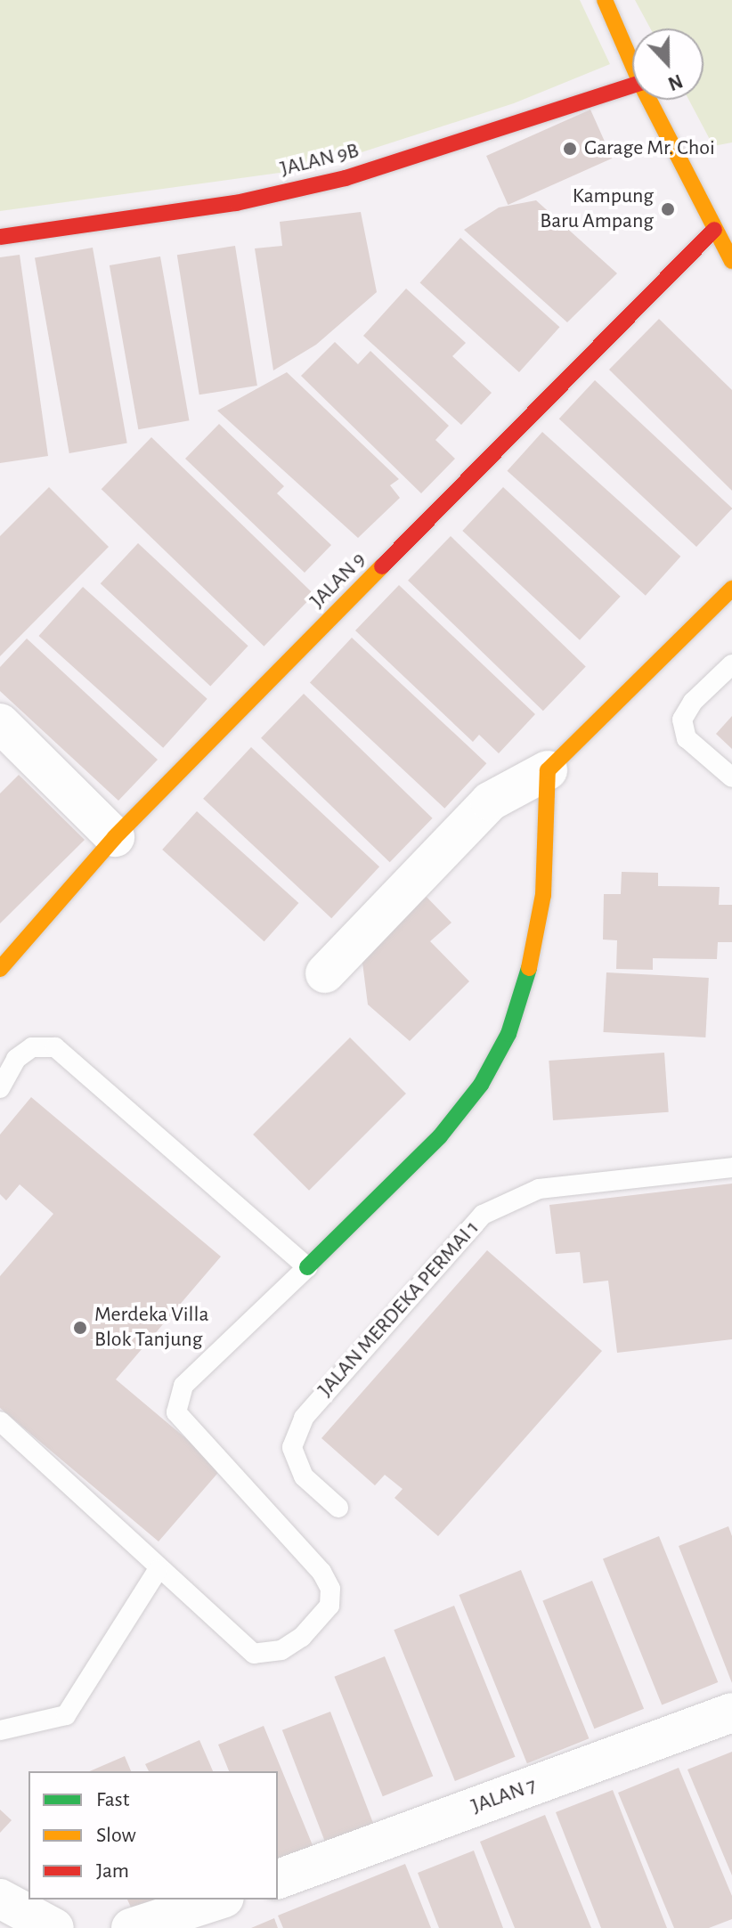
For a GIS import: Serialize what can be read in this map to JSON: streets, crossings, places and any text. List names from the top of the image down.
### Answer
{
  "streets": {
    "street": ["JALAN 9B", "JALAN 9", "JALAN 7"],
    "lane": ["JALAN MERDEKA PERMAI 1"]
  },
  "places": ["Garage Mr. Choi", "Kampung Baru Ampang", "Merdeka Villa Blok Tanjung"],
  "legend": ["Fast", "Slow", "Jam"],
  "north": "bottom"
}
